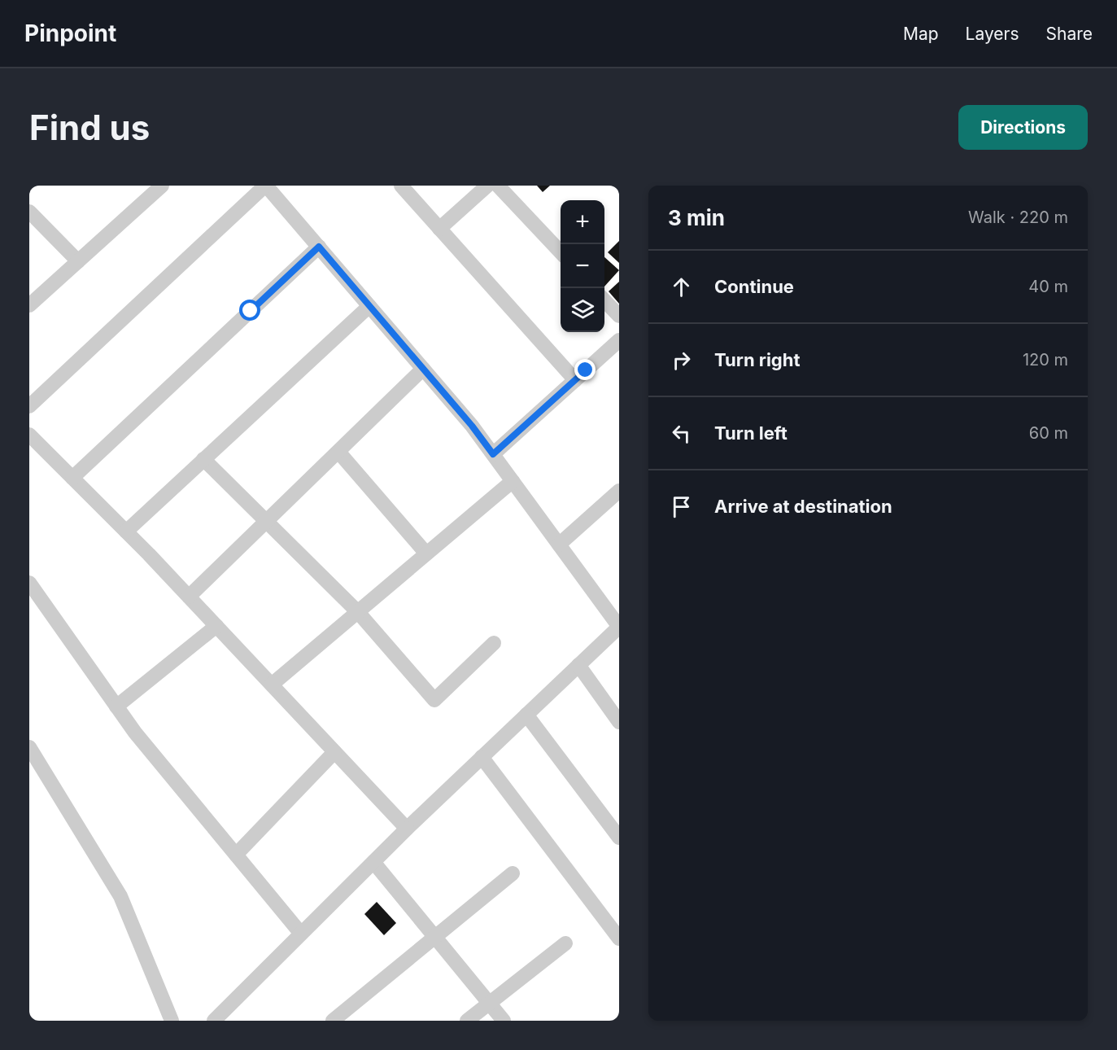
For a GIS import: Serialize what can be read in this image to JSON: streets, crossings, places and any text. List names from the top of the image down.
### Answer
{
  "page": {
    "header": "Pinpoint",
    "nav": ["Map", "Layers", "Share"],
    "buttons": "Directions",
    "title": "Find us",
    "heading": ["3 min", "Walk · 220 m"],
    "map_buttons": ["+", "−"],
    "list": [
      ["Continue", "40 m"],
      ["Turn right", "120 m"],
      ["Turn left", "60 m"],
      "Arrive at destination"
    ]
  }
}
